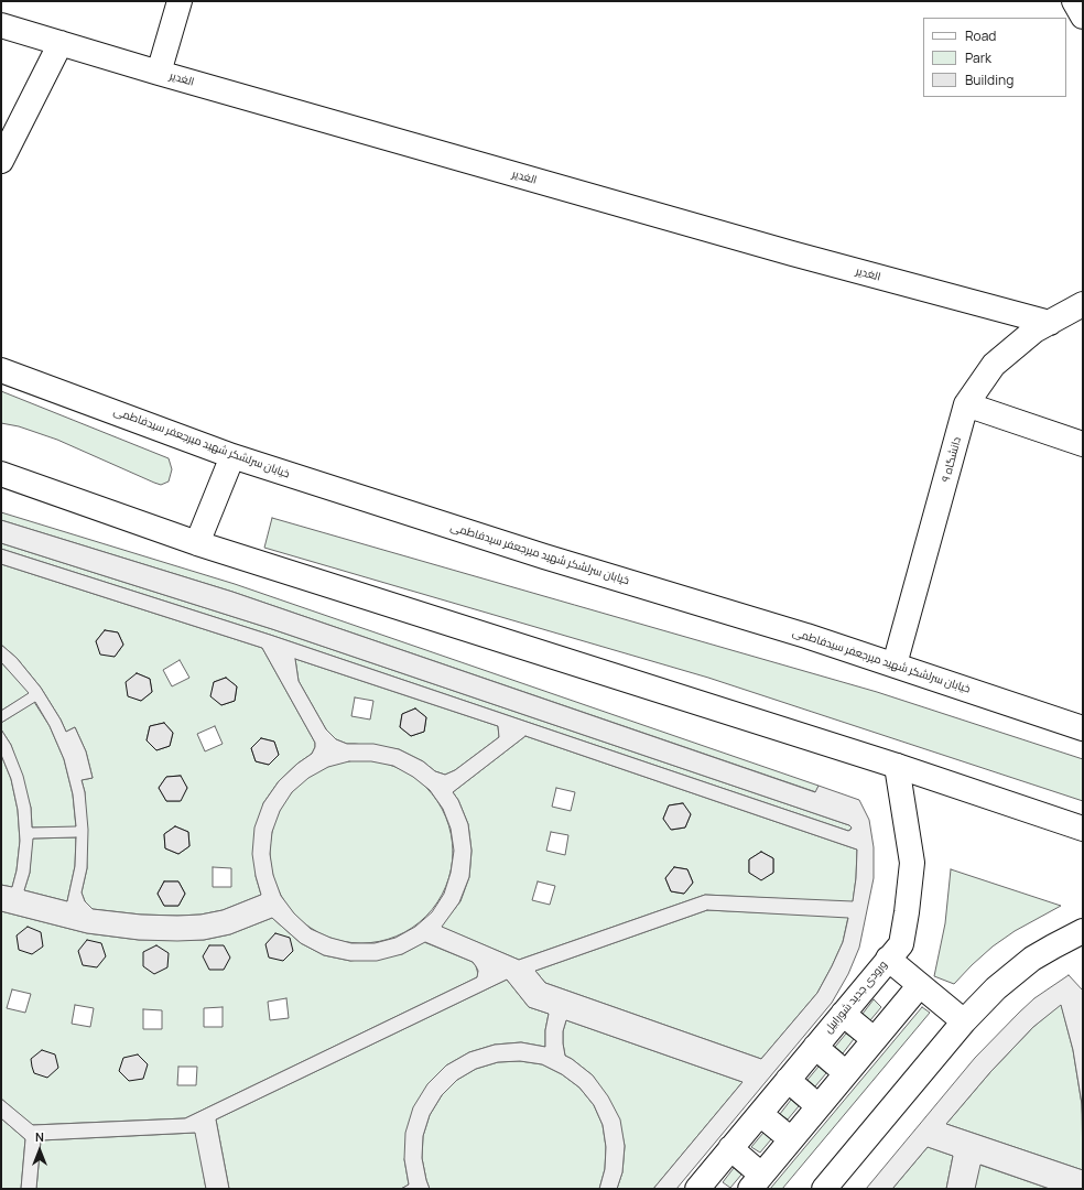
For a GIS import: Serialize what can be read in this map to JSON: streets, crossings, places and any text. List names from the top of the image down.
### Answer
{
  "streets": {
    "main road": [
      "الغدیر",
      "خیابان سرلشکر شهید میرجعفر سیدفاطمی",
      "دانشگاه ۹",
      "ورودی جدید شورابیل"
    ]
  },
  "crossings": [
    ["الغدیر", "دانشگاه ۹"],
    ["خیابان سرلشکر شهید میرجعفر سیدفاطمی", "دانشگاه ۹"]
  ],
  "legend": ["Road", "Park", "Building"],
  "north": "top"
}
